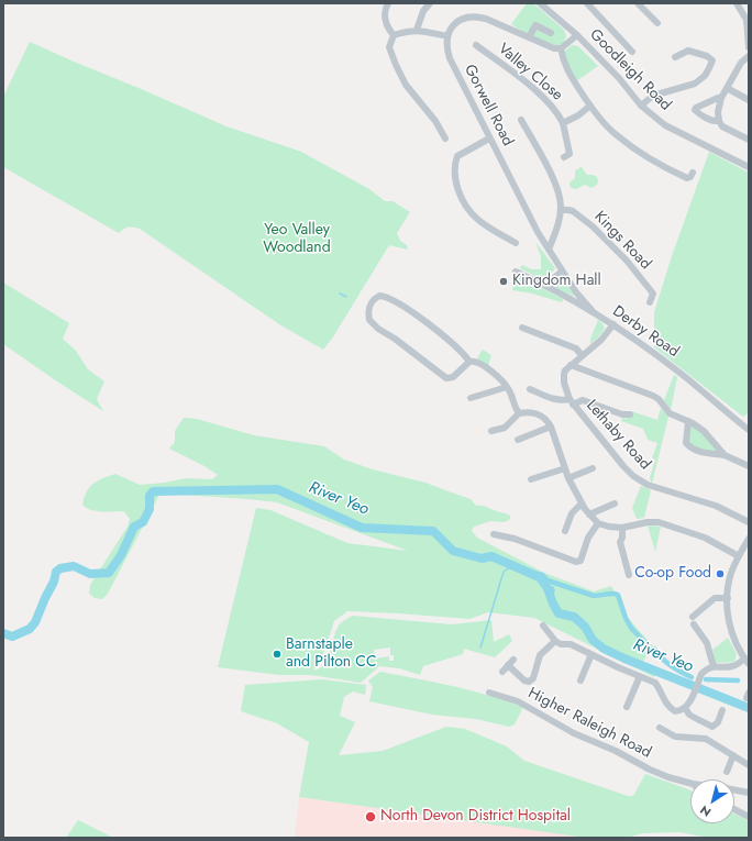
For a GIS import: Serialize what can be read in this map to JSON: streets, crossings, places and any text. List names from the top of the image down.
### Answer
{
  "streets": {
    "street": [
      "Goodleigh Road",
      "Valley Close",
      "Gorwell Road",
      "Kings Road",
      "Derby Road",
      "Lethaby Road",
      "Higher Raleigh Road"
    ]
  },
  "crossings": [
    ["Gorwell Road", "Derby Road"]
  ],
  "water": ["River Yeo"],
  "parks": ["Yeo Valley Woodland"],
  "places": [
    "Kingdom Hall",
    "Co-op Food",
    "Barnstaple and Pilton CC",
    "North Devon District Hospital"
  ],
  "north": "bottom left"
}
